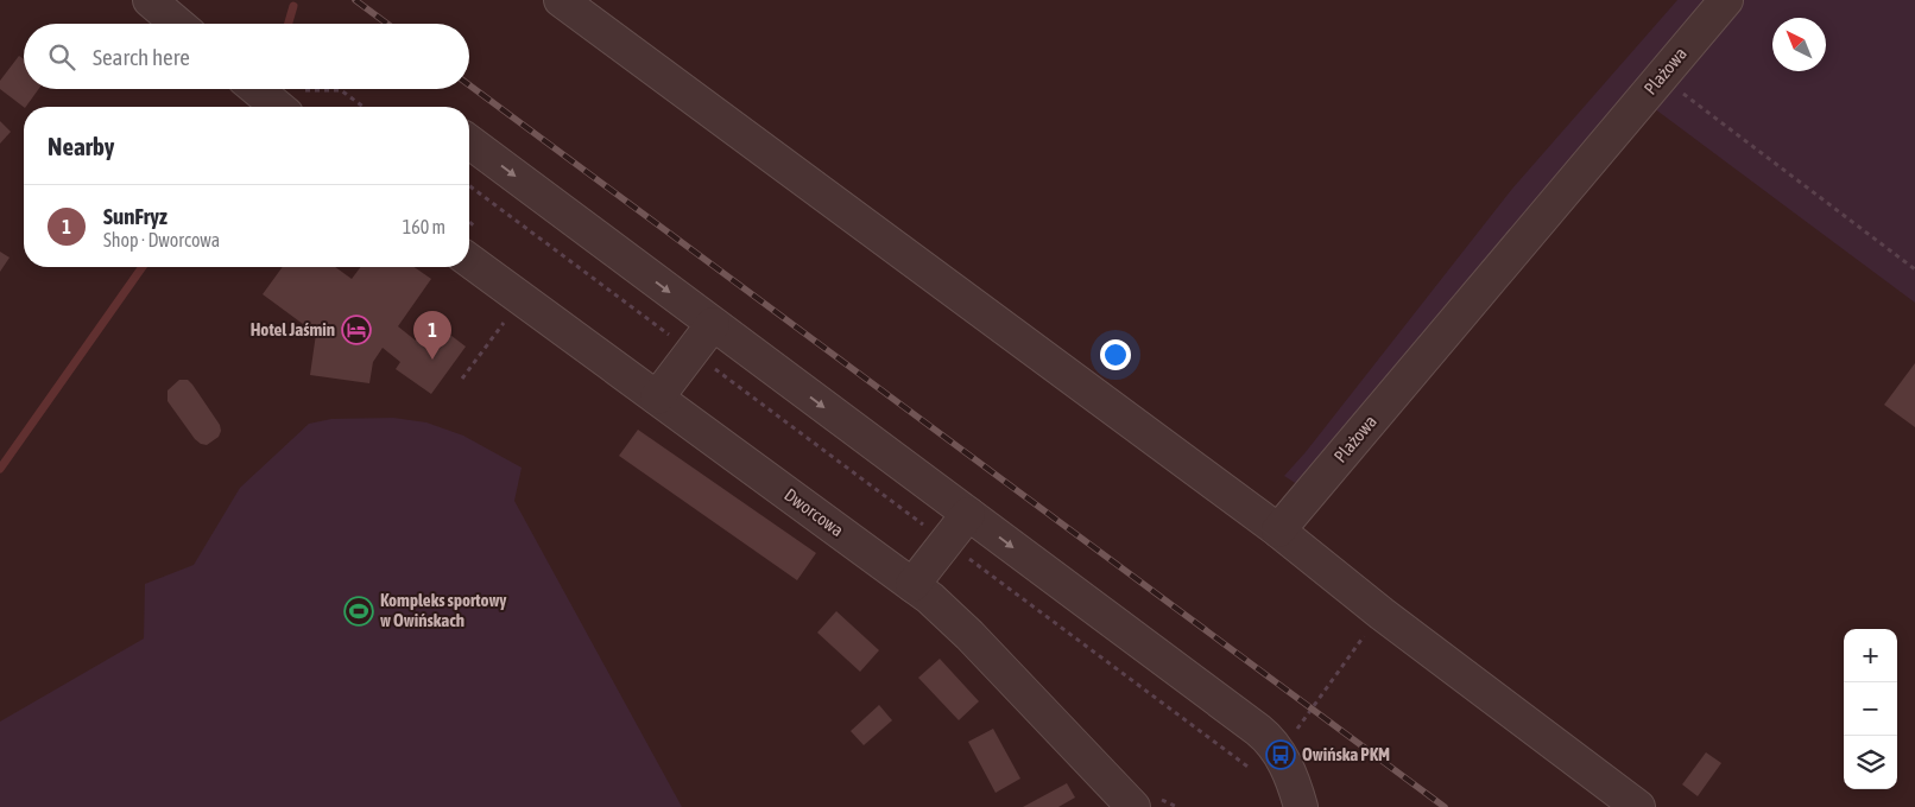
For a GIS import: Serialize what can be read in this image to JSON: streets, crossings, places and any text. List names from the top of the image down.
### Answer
{
  "streets": {
    "street": ["Plażowa", "Dworcowa"]
  },
  "places": {
    "hotel": ["Hotel Jaśmin"],
    "sports": ["Kompleks sportowy w Owińskach"],
    "bus stop": ["Owińska PKM"]
  },
  "north": "top left",
  "page": {
    "search": "Search here",
    "heading": "Nearby",
    "list": [
      {
        "mark": "1",
        "name": "SunFryz",
        "note": "Shop · Dworcowa",
        "value": "160 m"
      }
    ],
    "pins": "1",
    "map_buttons": ["+", "−"]
  }
}
